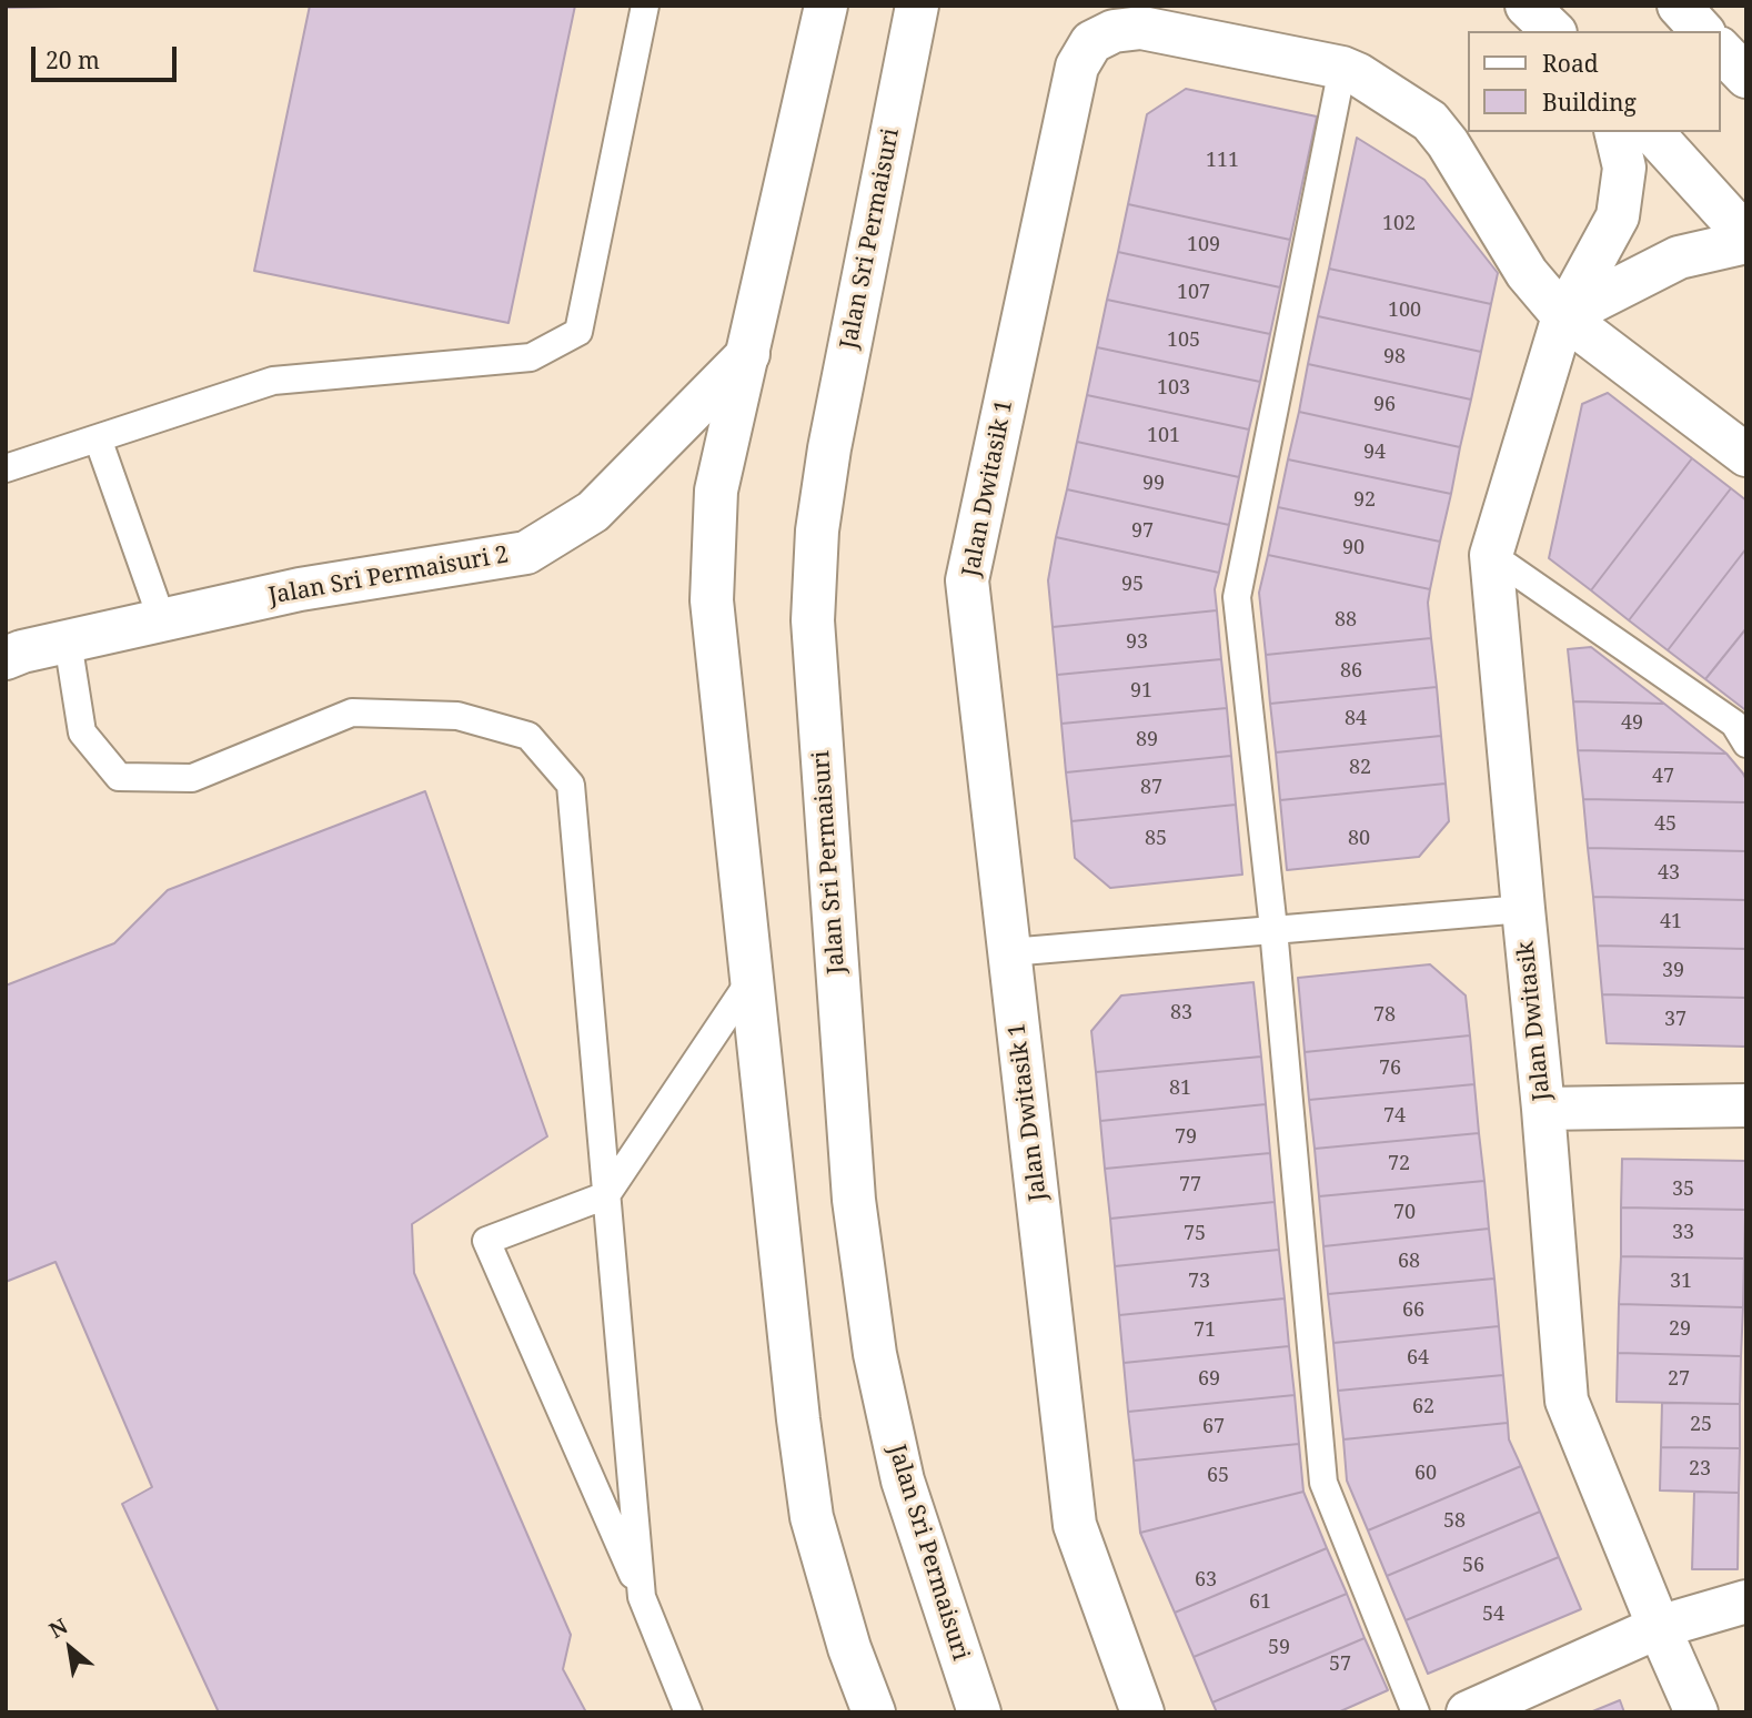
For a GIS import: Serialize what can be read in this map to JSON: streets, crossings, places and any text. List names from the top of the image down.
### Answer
{
  "streets": {
    "street": [
      "Jalan Sri Permaisuri",
      "Jalan Dwitasik 1",
      "Jalan Sri Permaisuri 2",
      "Jalan Dwitasik"
    ]
  },
  "crossings": [
    ["Jalan Dwitasik 1", "Jalan Dwitasik"]
  ],
  "house_numbers": [
    "111",
    "102",
    "109",
    "107",
    "100",
    "105",
    "98",
    "103",
    "96",
    "101",
    "94",
    "99",
    "92",
    "97",
    "90",
    "95",
    "88",
    "93",
    "86",
    "91",
    "84",
    "49",
    "89",
    "82",
    "47",
    "87",
    "45",
    "85",
    "80",
    "43",
    "41",
    "39",
    "83",
    "78",
    "37",
    "76",
    "81",
    "74",
    "79",
    "72",
    "77",
    "35",
    "70",
    "33",
    "75",
    "68",
    "73",
    "31",
    "66",
    "29",
    "71",
    "64",
    "69",
    "27",
    "62",
    "25",
    "67",
    "23",
    "60",
    "65",
    "58",
    "56",
    "63",
    "61",
    "54",
    "59",
    "57"
  ],
  "legend": ["Road", "Building"],
  "scale_bar": "20 m",
  "north": "top left"
}
